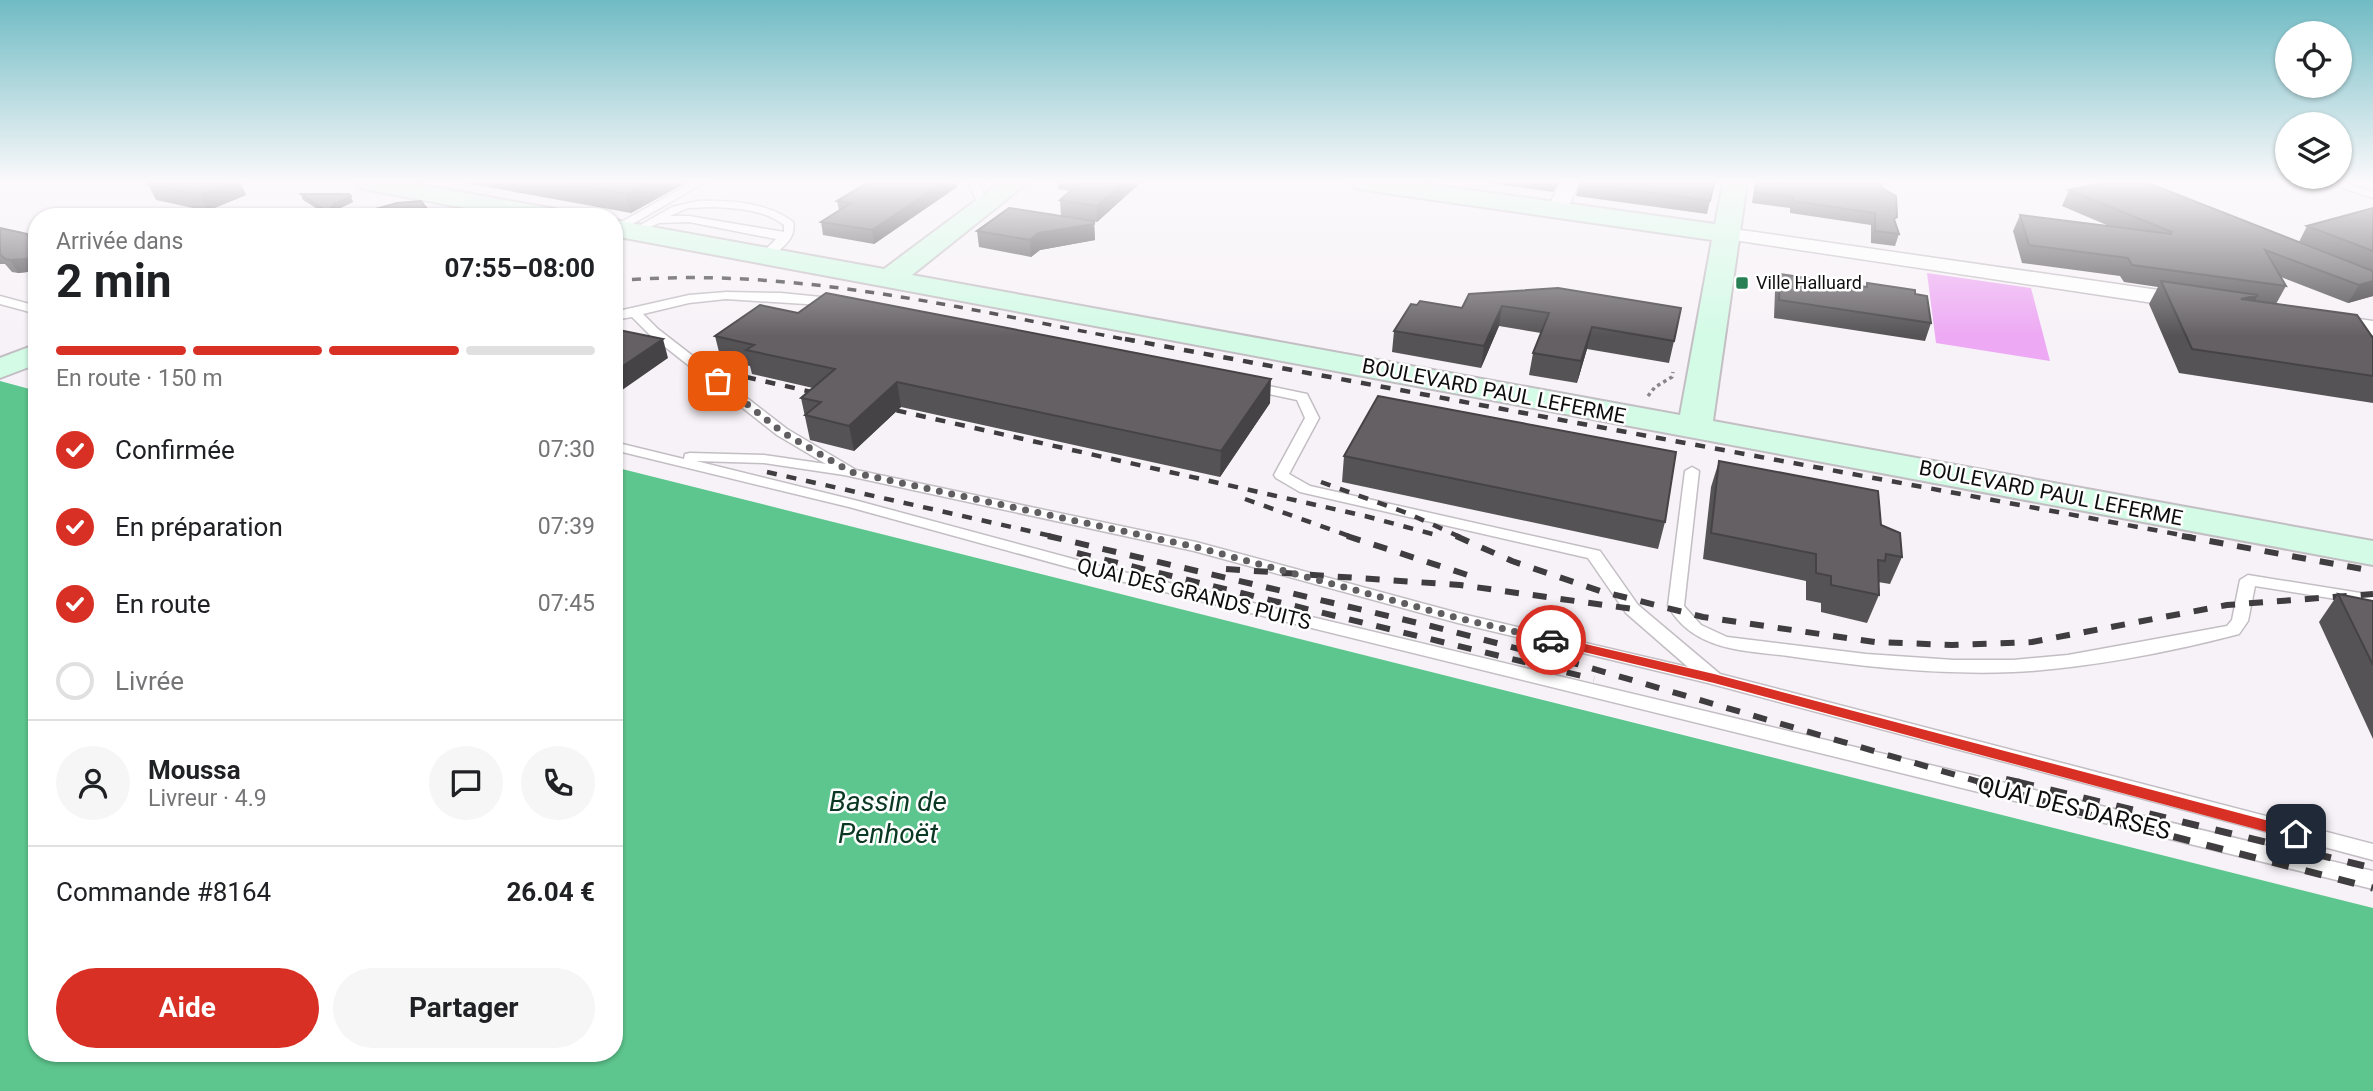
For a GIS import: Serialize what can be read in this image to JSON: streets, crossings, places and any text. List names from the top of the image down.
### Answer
{
  "streets": {
    "main road": ["BOULEVARD PAUL LEFERME"],
    "lane": ["QUAI DES GRANDS PUITS", "QUAI DES DARSES"]
  },
  "crossings": [
    ["QUAI DES GRANDS PUITS", "QUAI DES DARSES"]
  ],
  "water": ["Bassin de Penhoët"],
  "places": {
    "transit": ["Ville Halluard"]
  },
  "page": {
    "heading": ["2 min", "Arrivée dans", "07:55–08:00"],
    "panel": [
      "Moussa",
      "Livreur · 4.9",
      "Commande #8164",
      "26.04 €"
    ],
    "bar": "En route · 150 m",
    "list": [
      ["Confirmée", "07:30"],
      ["En préparation", "07:39"],
      ["En route", "07:45"],
      "Livrée"
    ],
    "buttons": ["Aide", "Partager"]
  }
}
